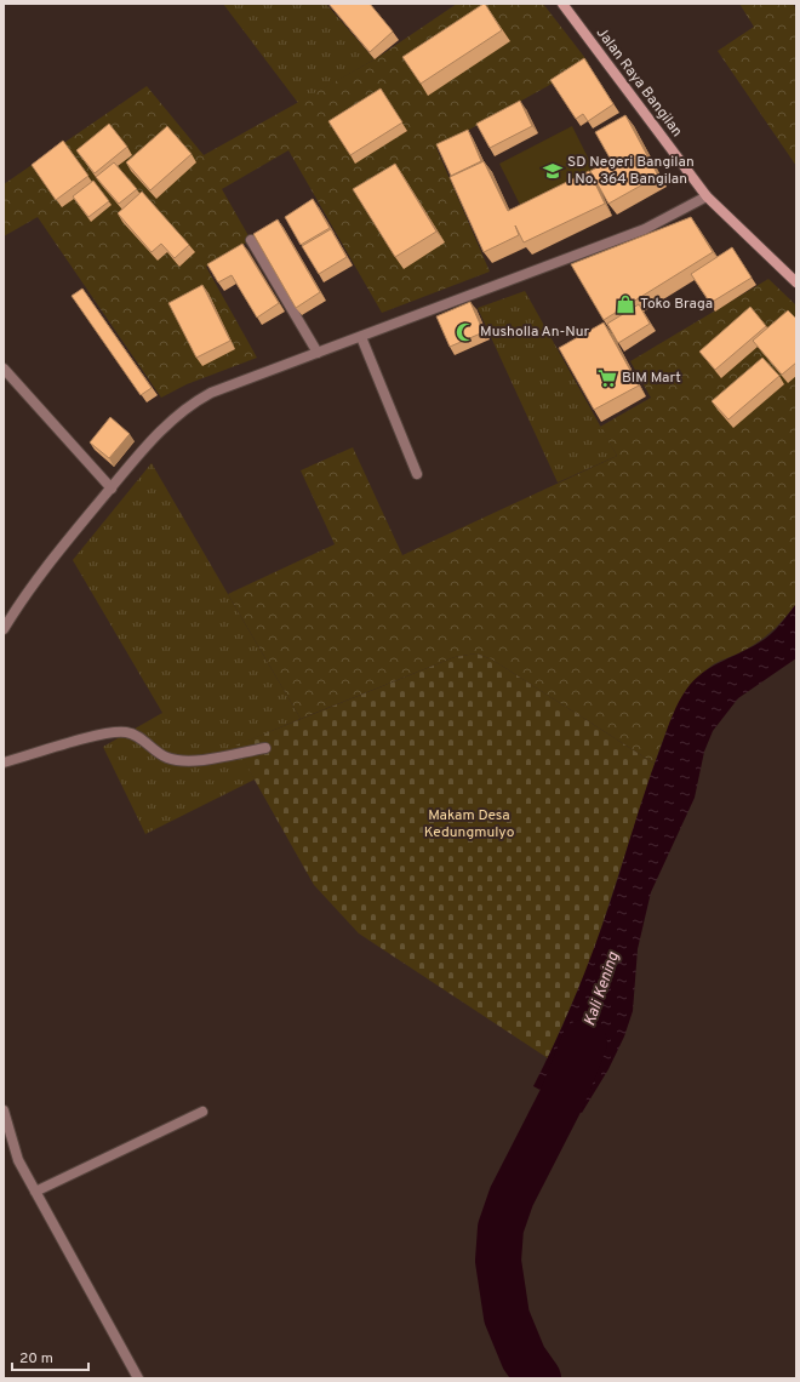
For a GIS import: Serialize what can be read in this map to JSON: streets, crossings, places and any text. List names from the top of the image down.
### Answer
{
  "streets": {
    "main road": ["Jalan Raya Bangilan"]
  },
  "water": ["Kali Kening"],
  "parks": ["Makam Desa Kedungmulyo"],
  "places": {
    "school or university": ["SD Negeri Bangilan I No. 364 Bangilan"],
    "shop": ["Toko Braga"],
    "mosque": ["Musholla An-Nur"],
    "supermarket": ["BIM Mart"]
  },
  "scale_bar": "20 m"
}
